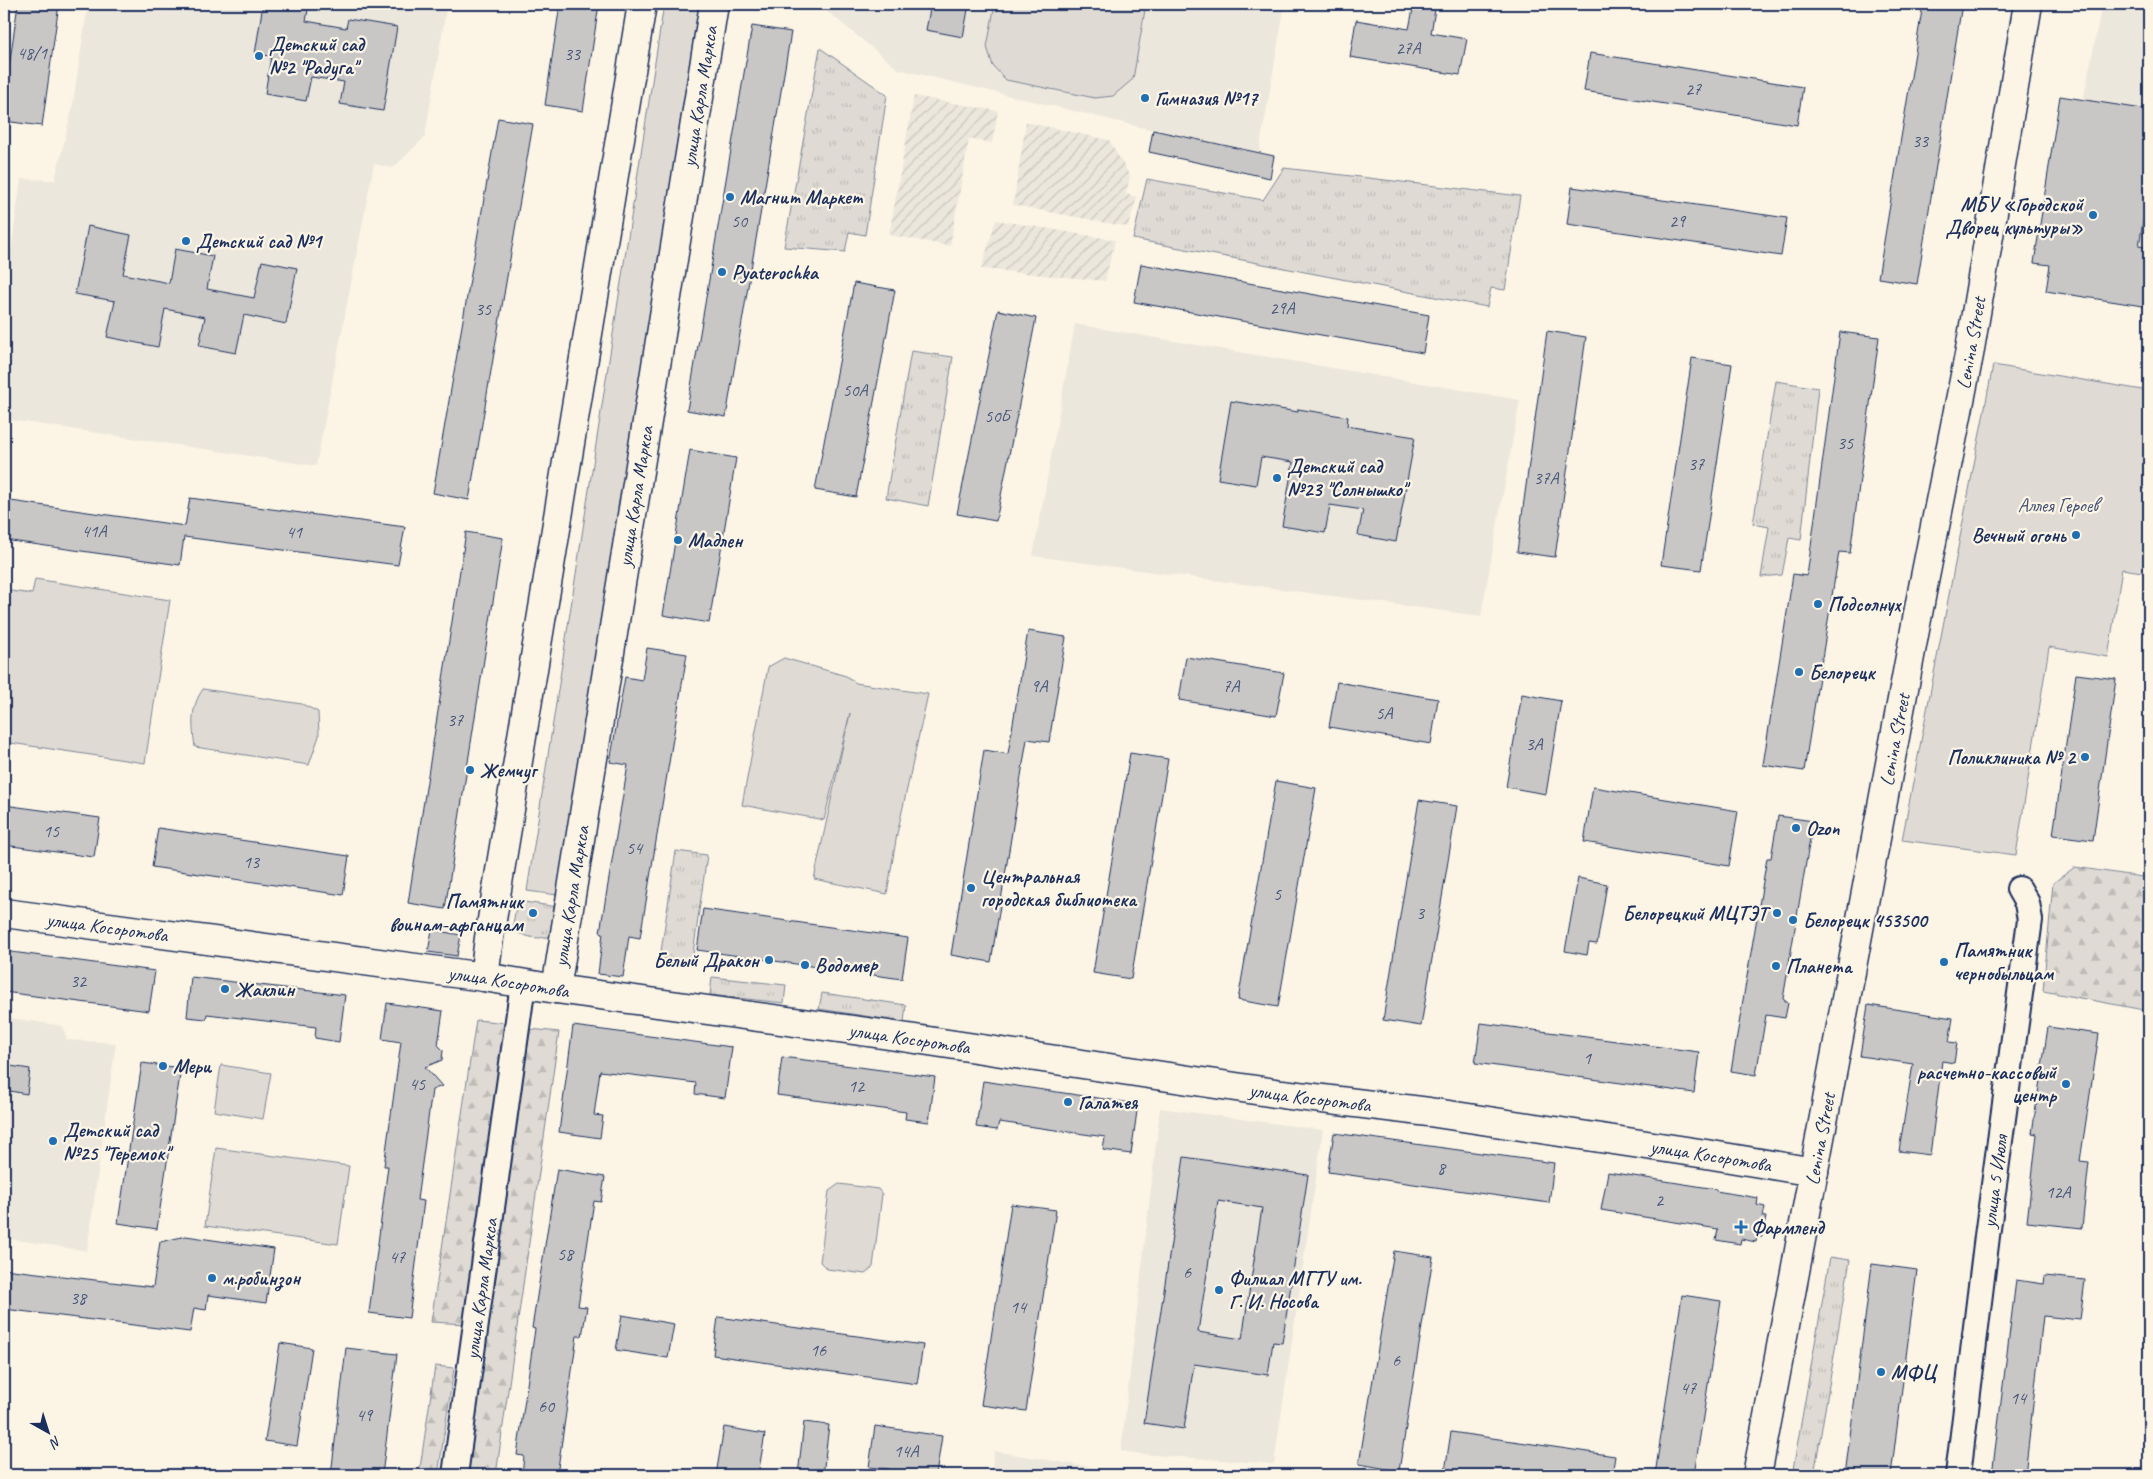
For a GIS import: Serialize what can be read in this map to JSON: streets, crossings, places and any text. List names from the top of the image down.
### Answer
{
  "streets": {
    "street": [
      "улица Карла Маркса",
      "Lenina Street",
      "улица Косоротова",
      "улица 5 Июля"
    ]
  },
  "crossings": [
    ["улица Карла Маркса", "улица Косоротова"],
    ["Lenina Street", "улица Косоротова"]
  ],
  "parks": ["Аллея Героев"],
  "places": {
    "other": [
      "Детский сад №2 \"Радуга\"",
      "Гимназия №17",
      "Магнит Маркет",
      "МБУ «Городской Дворец культуры»",
      "Детский сад №1",
      "Pyaterochka",
      "Детский сад №23 \"Солнышко\"",
      "Вечный огонь",
      "Мадлен",
      "Подсолнух",
      "Белорецк",
      "Поликлиника № 2",
      "Жемчуг",
      "Ozon",
      "Центральная городская библиотека",
      "Памятник воинам-афганцам",
      "Белорецкий МЦТЭТ",
      "Белорецк 453500",
      "Белый Дракон",
      "Памятник чернобыльцам",
      "Водомер",
      "Планета",
      "Жаклин",
      "Мери",
      "расчетно-кассовый центр",
      "Галатея",
      "Детский сад №25 \"Теремок\"",
      "м.робинзон",
      "Филиал МГТУ им. Г. И. Носова",
      "МФЦ"
    ],
    "health": ["Фармленд"]
  },
  "house_numbers": [
    "27А",
    "48/1",
    "33",
    "27",
    "33",
    "50",
    "29",
    "29А",
    "35",
    "50А",
    "50Б",
    "35",
    "37",
    "37А",
    "41А",
    "41",
    "9А",
    "7А",
    "5А",
    "37",
    "3А",
    "15",
    "54",
    "13",
    "5",
    "3",
    "32",
    "1",
    "45",
    "12",
    "8",
    "12А",
    "2",
    "58",
    "47",
    "6",
    "38",
    "14",
    "16",
    "6",
    "47",
    "14",
    "60",
    "49",
    "14А"
  ],
  "north": "bottom right"
}
